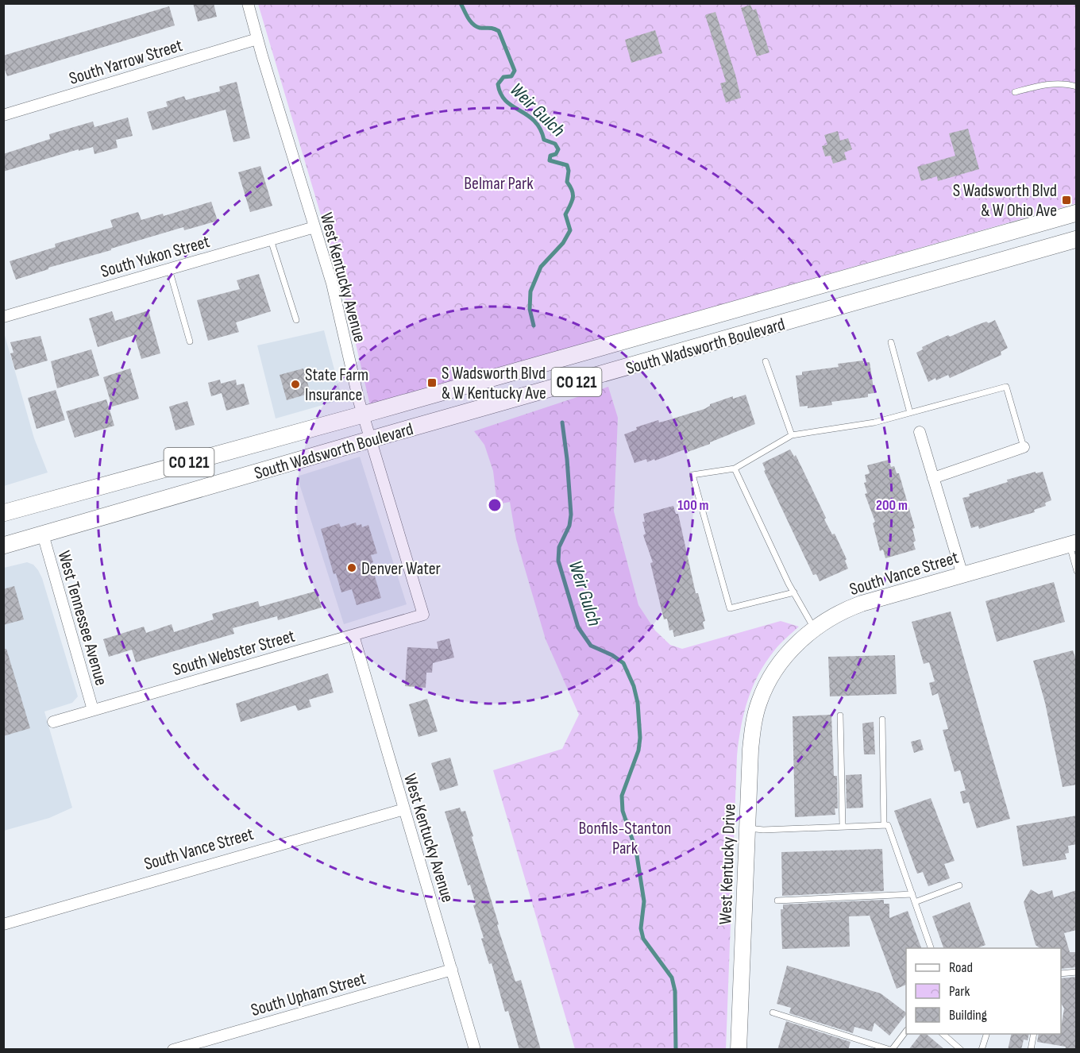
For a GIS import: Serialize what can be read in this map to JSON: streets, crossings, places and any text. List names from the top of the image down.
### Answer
{
  "streets": {
    "main road": ["South Wadsworth Boulevard", "CO 121"],
    "street": [
      "South Yarrow Street",
      "South Yukon Street",
      "West Kentucky Avenue",
      "South Vance Street",
      "West Tennessee Avenue",
      "South Webster Street",
      "West Kentucky Drive",
      "South Upham Street"
    ]
  },
  "crossings": [
    ["South Yarrow Street", "West Kentucky Avenue"],
    ["South Yukon Street", "West Kentucky Avenue"],
    ["West Kentucky Avenue", "South Wadsworth Boulevard"],
    ["West Kentucky Avenue", "South Vance Street"],
    ["West Kentucky Avenue", "South Webster Street"],
    ["West Kentucky Avenue", "South Upham Street"],
    ["South Wadsworth Boulevard", "West Tennessee Avenue"],
    ["South Vance Street", "West Kentucky Drive"],
    ["West Tennessee Avenue", "South Webster Street"]
  ],
  "water": ["Weir Gulch"],
  "parks": ["Belmar Park", "Bonfils-Stanton Park"],
  "places": {
    "transit": ["S Wadsworth Blvd & W Ohio Ave", "S Wadsworth Blvd & W Kentucky Ave"],
    "other": ["State Farm Insurance", "Denver Water"]
  },
  "legend": ["Road", "Park", "Building"],
  "rings": ["100 m", "200 m"]
}
